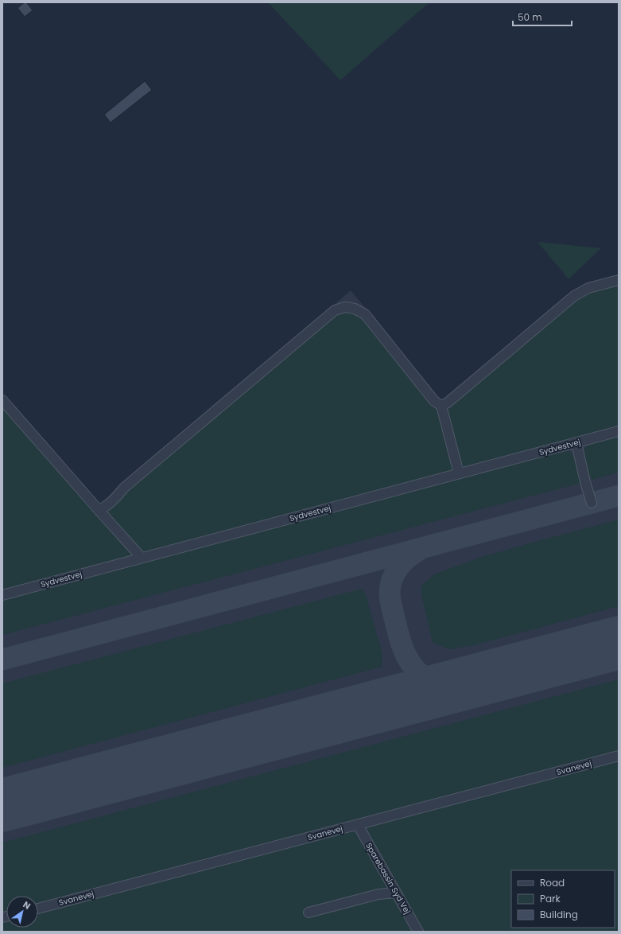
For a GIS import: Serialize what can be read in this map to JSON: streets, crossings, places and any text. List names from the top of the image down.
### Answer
{
  "streets": {
    "lane": ["Sydvestvej", "Svanevej", "Sparebassin Syd Vej"]
  },
  "crossings": [
    ["Svanevej", "Sparebassin Syd Vej"]
  ],
  "legend": ["Road", "Park", "Building"],
  "scale_bar": "50 m",
  "north": "top right"
}
